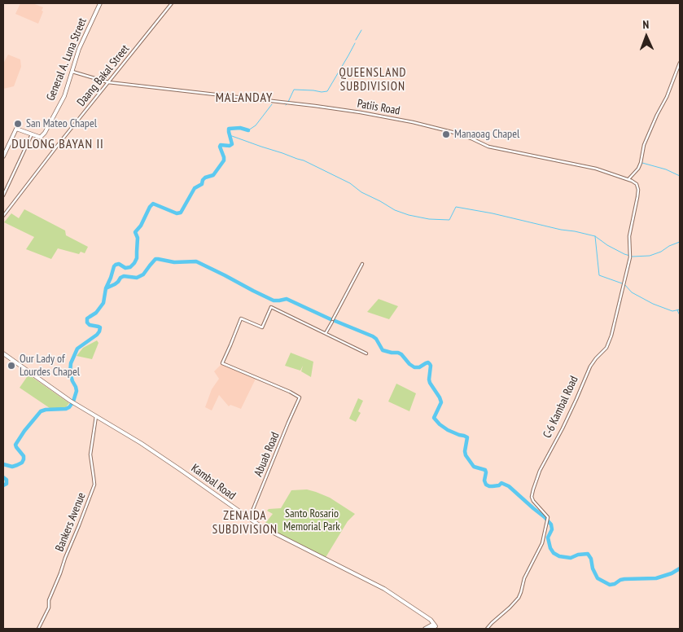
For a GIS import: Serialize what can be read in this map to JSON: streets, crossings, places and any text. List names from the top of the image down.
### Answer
{
  "streets": {
    "main road": ["General A. Luna Street", "Kambal Road"],
    "street": [
      "Daang Bakal Street",
      "Patiis Road",
      "C-6 Kambal Road",
      "Abuab Road",
      "Bankers Avenue"
    ]
  },
  "crossings": [
    ["General A. Luna Street", "Patiis Road"],
    ["Daang Bakal Street", "Patiis Road"],
    ["Patiis Road", "C-6 Kambal Road"],
    ["Abuab Road", "Kambal Road"],
    ["Kambal Road", "Bankers Avenue"]
  ],
  "districts": [
    "QUEENSLAND SUBDIVISION",
    "MALANDAY",
    "DULONG BAYAN II",
    "ZENAIDA SUBDIVISION"
  ],
  "parks": ["Santo Rosario Memorial Park"],
  "places": ["San Mateo Chapel", "Manaoag Chapel", "Our Lady of Lourdes Chapel"],
  "north": "top"
}
